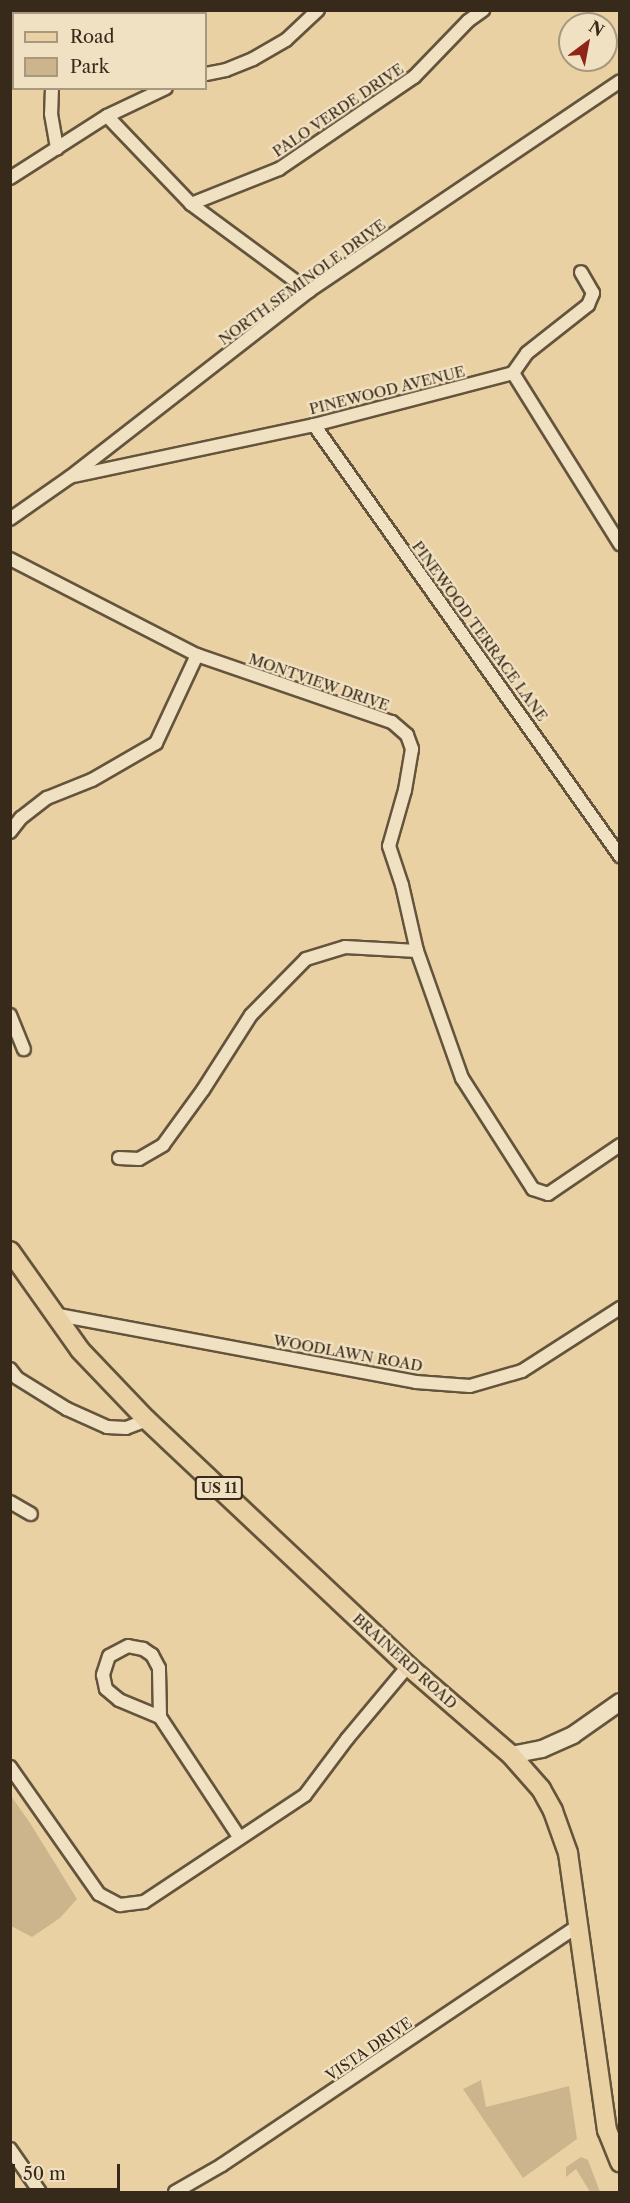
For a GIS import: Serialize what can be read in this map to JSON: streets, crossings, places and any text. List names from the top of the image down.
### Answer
{
  "streets": {
    "main road": ["US 11", "BRAINERD ROAD"],
    "street": [
      "PALO VERDE DRIVE",
      "NORTH SEMINOLE DRIVE",
      "PINEWOOD AVENUE",
      "PINEWOOD TERRACE LANE",
      "MONTVIEW DRIVE",
      "WOODLAWN ROAD",
      "VISTA DRIVE"
    ]
  },
  "crossings": [
    ["NORTH SEMINOLE DRIVE", "PINEWOOD AVENUE"],
    ["PINEWOOD AVENUE", "PINEWOOD TERRACE LANE"],
    ["WOODLAWN ROAD", "BRAINERD ROAD"],
    ["BRAINERD ROAD", "VISTA DRIVE"]
  ],
  "legend": ["Road", "Park"],
  "scale_bar": "50 m",
  "north": "top right"
}
